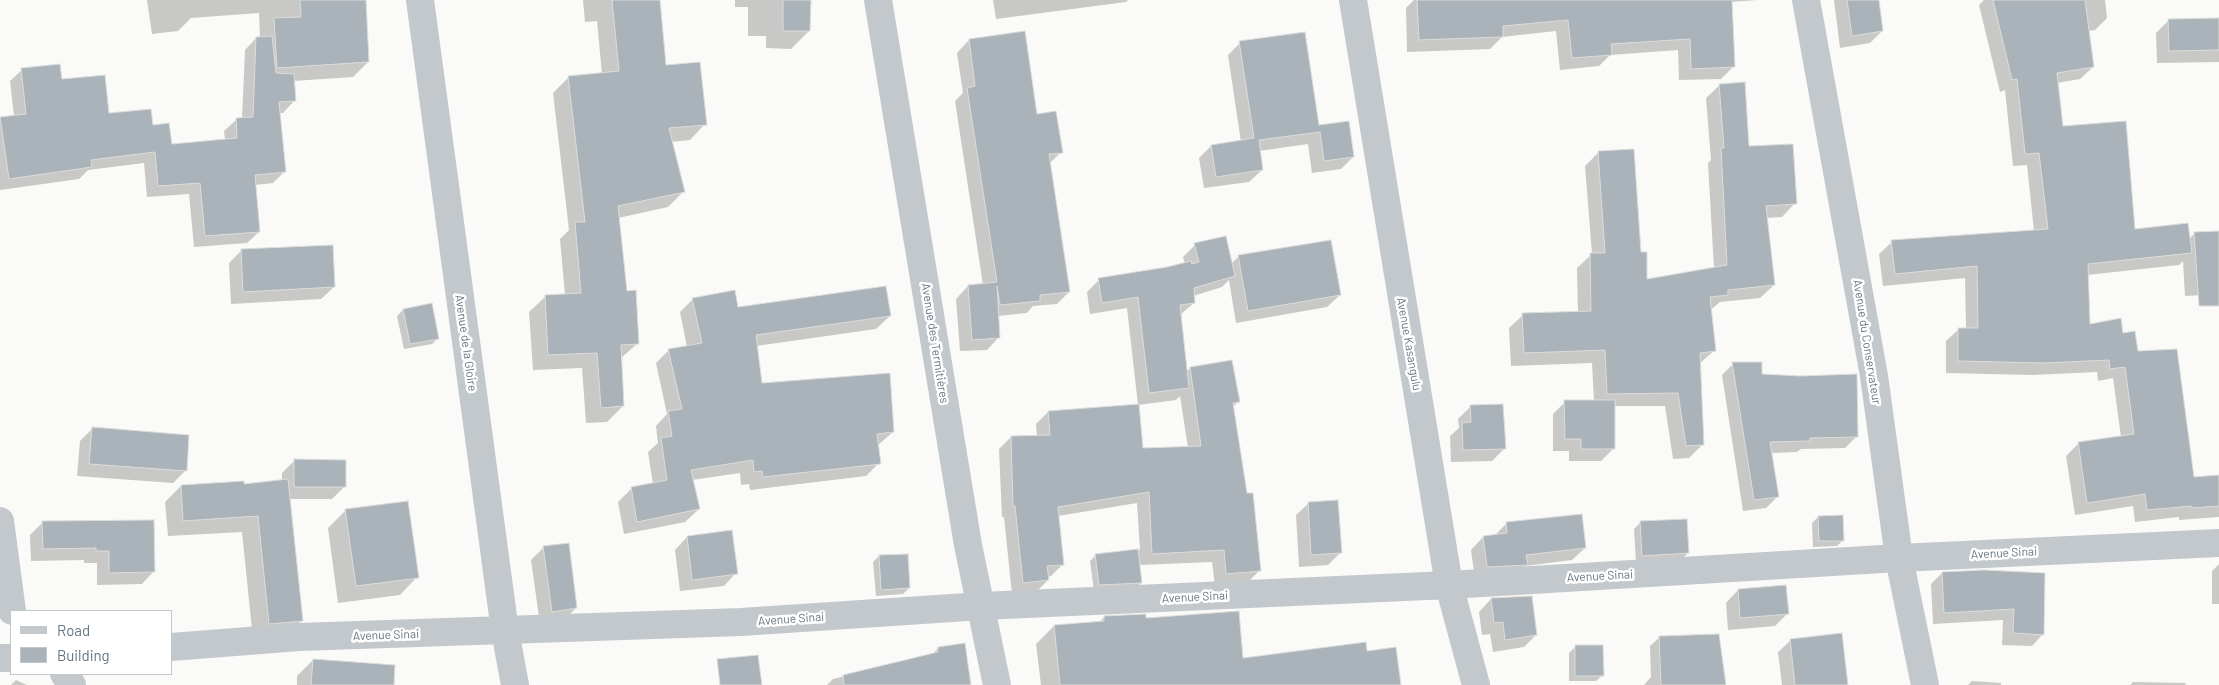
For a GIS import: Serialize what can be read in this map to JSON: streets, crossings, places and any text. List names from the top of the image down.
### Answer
{
  "streets": {
    "street": [
      "Avenue du Conservateur",
      "Avenue de la Gloire",
      "Avenue des Termitières",
      "Avenue Kasangulu",
      "Avenue Sinai"
    ]
  },
  "crossings": [
    ["Avenue du Conservateur", "Avenue Sinai"],
    ["Avenue de la Gloire", "Avenue Sinai"],
    ["Avenue des Termitières", "Avenue Sinai"],
    ["Avenue Kasangulu", "Avenue Sinai"]
  ],
  "legend": ["Road", "Building"]
}
